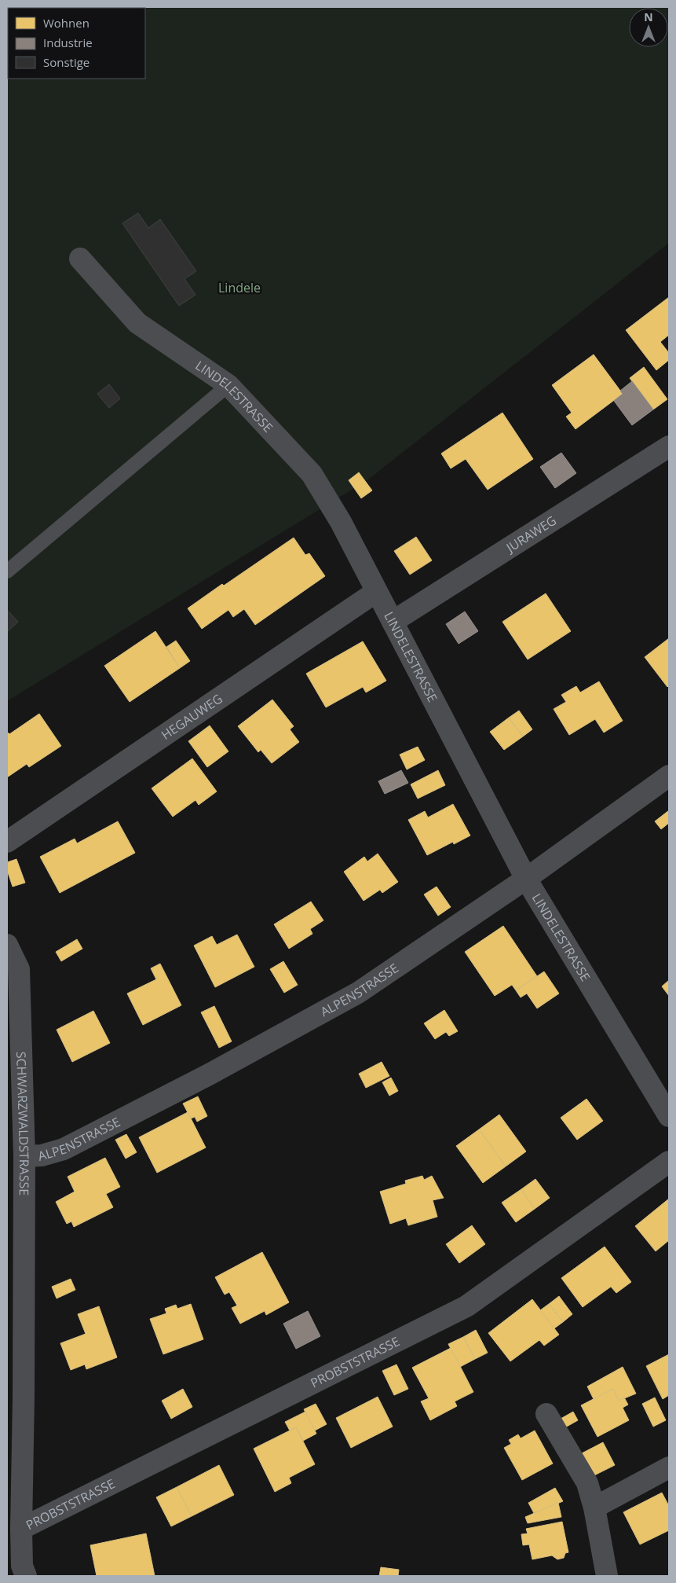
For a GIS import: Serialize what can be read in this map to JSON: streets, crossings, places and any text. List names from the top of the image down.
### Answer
{
  "streets": {
    "street": [
      "LINDELESTRASSE",
      "JURAWEG",
      "HEGAUWEG",
      "ALPENSTRASSE",
      "SCHWARZWALDSTRASSE",
      "PROBSTSTRASSE"
    ]
  },
  "crossings": [
    ["LINDELESTRASSE", "JURAWEG"],
    ["LINDELESTRASSE", "HEGAUWEG"],
    ["LINDELESTRASSE", "ALPENSTRASSE"],
    ["ALPENSTRASSE", "SCHWARZWALDSTRASSE"],
    ["SCHWARZWALDSTRASSE", "PROBSTSTRASSE"]
  ],
  "parks": ["Lindele"],
  "legend": ["Wohnen", "Industrie", "Sonstige"],
  "north": "top"
}
